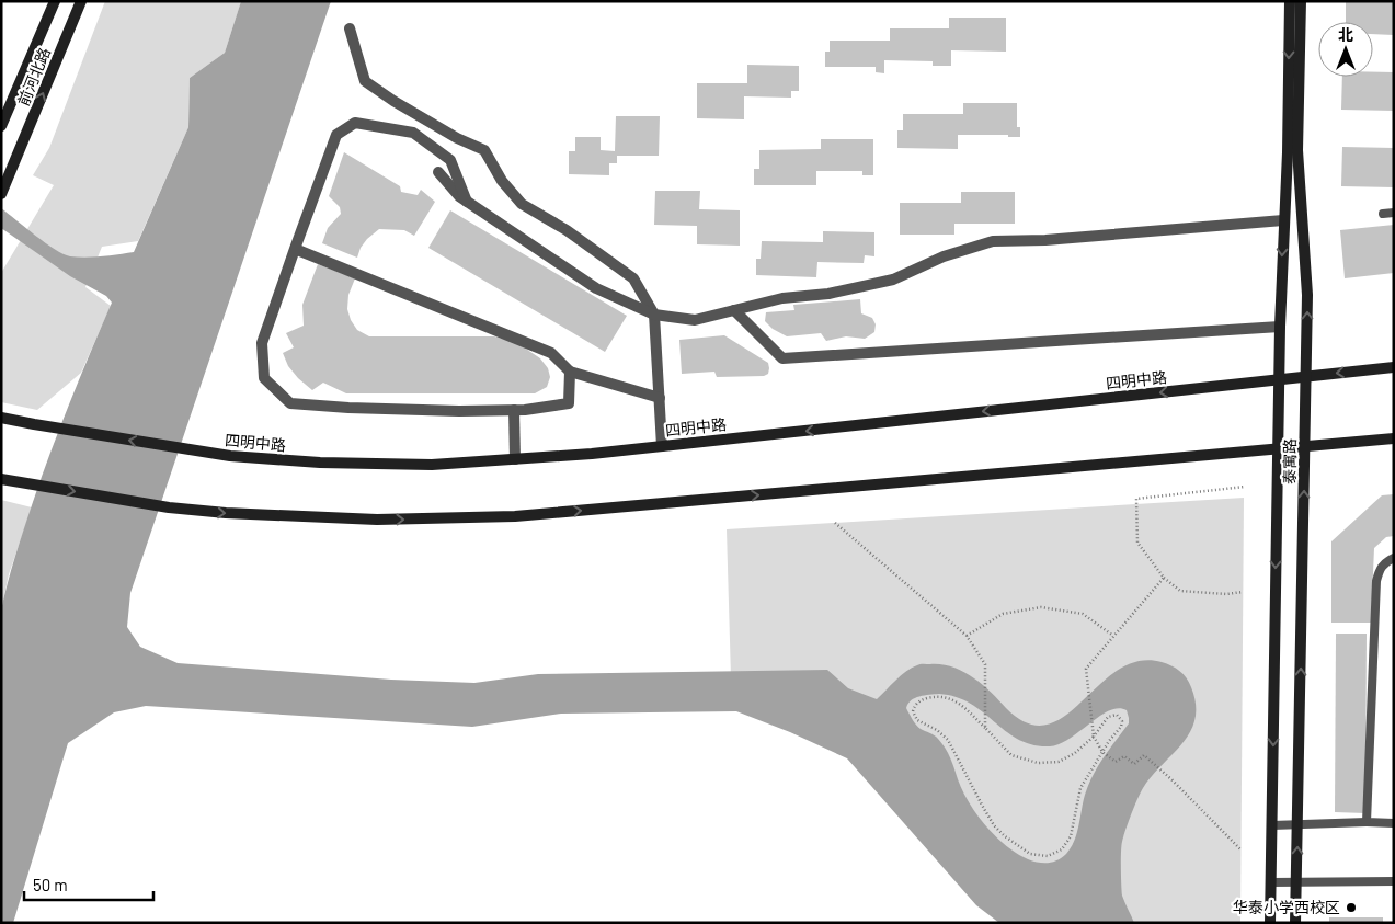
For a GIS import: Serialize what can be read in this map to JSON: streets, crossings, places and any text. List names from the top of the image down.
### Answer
{
  "streets": {
    "main road": ["前河北路", "四明中路", "泰寓路"]
  },
  "crossings": [
    ["四明中路", "泰寓路"]
  ],
  "places": ["华泰小学西校区"],
  "scale_bar": "50 m",
  "north": "top"
}
